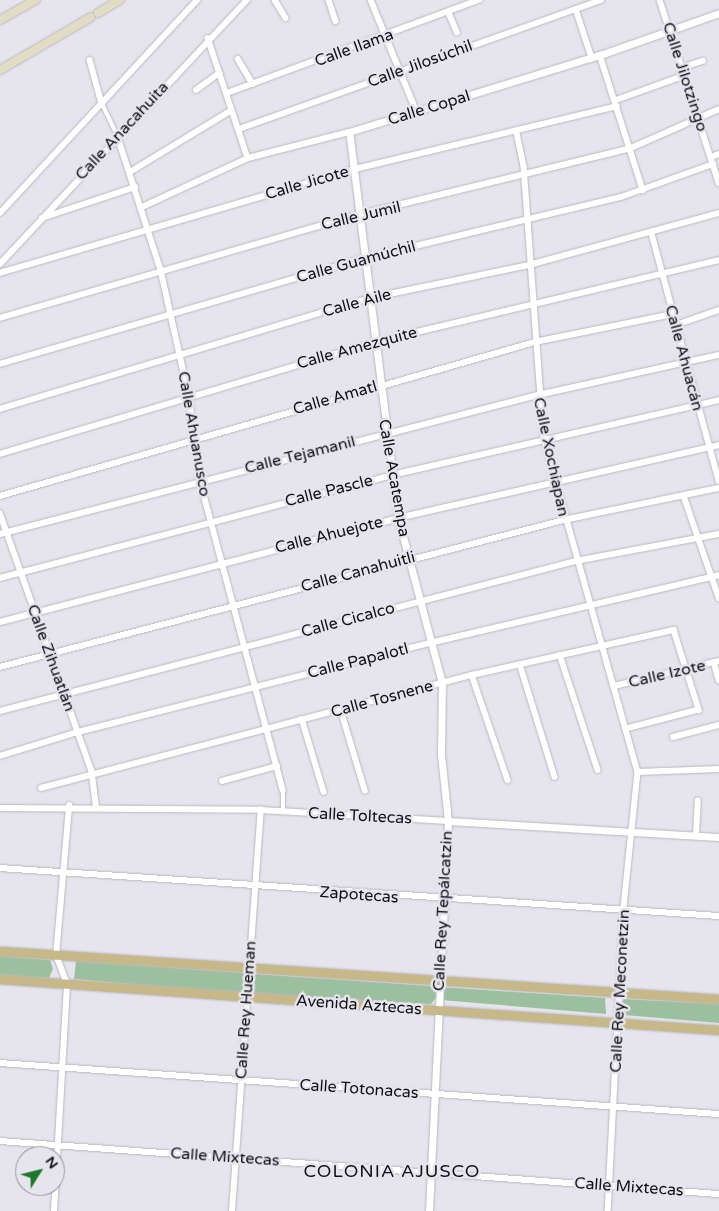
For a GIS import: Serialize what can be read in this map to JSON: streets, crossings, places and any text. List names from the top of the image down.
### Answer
{
  "streets": {
    "main road": ["Avenida Aztecas"],
    "street": [
      "Calle Ilama",
      "Calle Jilosúchil",
      "Calle Jilotzingo",
      "Calle Copal",
      "Calle Anacahuita",
      "Calle Jicote",
      "Calle Jumil",
      "Calle Guamúchil",
      "Calle Aile",
      "Calle Amezquite",
      "Calle Ahuacán",
      "Calle Amatl",
      "Calle Ahuanusco",
      "Calle Tejamanil",
      "Calle Xochiapan",
      "Calle Acatempa",
      "Calle Pascle",
      "Calle Ahuejote",
      "Calle Canahuitli",
      "Calle Cicalco",
      "Calle Zihuatlán",
      "Calle Papalotl",
      "Calle Izote",
      "Calle Tosnene",
      "Calle Toltecas",
      "Zapotecas",
      "Calle Rey Tepálcatzin",
      "Calle Rey Meconetzin",
      "Calle Rey Hueman",
      "Calle Totonacas",
      "Calle Mixtecas"
    ]
  },
  "crossings": [
    ["Calle Jilotzingo", "Calle Copal"],
    ["Calle Jilotzingo", "Calle Jicote"],
    ["Calle Jilotzingo", "Calle Jumil"],
    ["Calle Jilotzingo", "Calle Guamúchil"],
    ["Calle Copal", "Calle Ahuanusco"],
    ["Calle Copal", "Calle Acatempa"],
    ["Calle Anacahuita", "Calle Ahuanusco"],
    ["Calle Jicote", "Calle Ahuanusco"],
    ["Calle Jicote", "Calle Xochiapan"],
    ["Calle Jicote", "Calle Acatempa"],
    ["Calle Jumil", "Calle Ahuanusco"],
    ["Calle Jumil", "Calle Xochiapan"],
    ["Calle Jumil", "Calle Acatempa"],
    ["Calle Guamúchil", "Calle Ahuanusco"],
    ["Calle Guamúchil", "Calle Xochiapan"],
    ["Calle Guamúchil", "Calle Acatempa"],
    ["Calle Aile", "Calle Ahuacán"],
    ["Calle Aile", "Calle Ahuanusco"],
    ["Calle Aile", "Calle Xochiapan"],
    ["Calle Aile", "Calle Acatempa"],
    ["Calle Amezquite", "Calle Ahuacán"],
    ["Calle Amezquite", "Calle Ahuanusco"],
    ["Calle Amezquite", "Calle Xochiapan"],
    ["Calle Amezquite", "Calle Acatempa"],
    ["Calle Ahuacán", "Calle Amatl"],
    ["Calle Ahuacán", "Calle Tejamanil"],
    ["Calle Ahuacán", "Calle Pascle"],
    ["Calle Ahuacán", "Calle Ahuejote"],
    ["Calle Amatl", "Calle Ahuanusco"],
    ["Calle Amatl", "Calle Xochiapan"],
    ["Calle Amatl", "Calle Acatempa"],
    ["Calle Ahuanusco", "Calle Tejamanil"],
    ["Calle Ahuanusco", "Calle Pascle"],
    ["Calle Ahuanusco", "Calle Ahuejote"],
    ["Calle Ahuanusco", "Calle Canahuitli"],
    ["Calle Ahuanusco", "Calle Cicalco"],
    ["Calle Ahuanusco", "Calle Papalotl"],
    ["Calle Ahuanusco", "Calle Tosnene"],
    ["Calle Tejamanil", "Calle Xochiapan"],
    ["Calle Tejamanil", "Calle Acatempa"],
    ["Calle Tejamanil", "Calle Zihuatlán"],
    ["Calle Xochiapan", "Calle Pascle"],
    ["Calle Xochiapan", "Calle Ahuejote"],
    ["Calle Xochiapan", "Calle Canahuitli"],
    ["Calle Xochiapan", "Calle Cicalco"],
    ["Calle Xochiapan", "Calle Papalotl"],
    ["Calle Xochiapan", "Calle Izote"],
    ["Calle Xochiapan", "Calle Tosnene"],
    ["Calle Xochiapan", "Calle Rey Meconetzin"],
    ["Calle Acatempa", "Calle Pascle"],
    ["Calle Acatempa", "Calle Ahuejote"],
    ["Calle Acatempa", "Calle Canahuitli"],
    ["Calle Acatempa", "Calle Cicalco"],
    ["Calle Acatempa", "Calle Papalotl"],
    ["Calle Acatempa", "Calle Tosnene"],
    ["Calle Acatempa", "Calle Toltecas"],
    ["Calle Acatempa", "Calle Rey Tepálcatzin"],
    ["Calle Pascle", "Calle Zihuatlán"],
    ["Calle Ahuejote", "Calle Zihuatlán"],
    ["Calle Canahuitli", "Calle Zihuatlán"],
    ["Calle Cicalco", "Calle Zihuatlán"],
    ["Calle Zihuatlán", "Calle Papalotl"],
    ["Calle Zihuatlán", "Calle Tosnene"],
    ["Calle Zihuatlán", "Calle Toltecas"],
    ["Calle Izote", "Calle Tosnene"],
    ["Calle Toltecas", "Calle Rey Tepálcatzin"],
    ["Calle Toltecas", "Calle Rey Meconetzin"],
    ["Calle Toltecas", "Calle Rey Hueman"],
    ["Zapotecas", "Calle Rey Tepálcatzin"],
    ["Zapotecas", "Calle Rey Meconetzin"],
    ["Zapotecas", "Calle Rey Hueman"],
    ["Calle Rey Tepálcatzin", "Avenida Aztecas"],
    ["Calle Rey Tepálcatzin", "Calle Totonacas"],
    ["Calle Rey Tepálcatzin", "Calle Mixtecas"],
    ["Calle Rey Meconetzin", "Avenida Aztecas"],
    ["Calle Rey Meconetzin", "Calle Totonacas"],
    ["Calle Rey Meconetzin", "Calle Mixtecas"],
    ["Avenida Aztecas", "Calle Rey Hueman"],
    ["Calle Rey Hueman", "Calle Totonacas"],
    ["Calle Rey Hueman", "Calle Mixtecas"]
  ],
  "districts": ["COLONIA AJUSCO"],
  "north": "top right"
}
